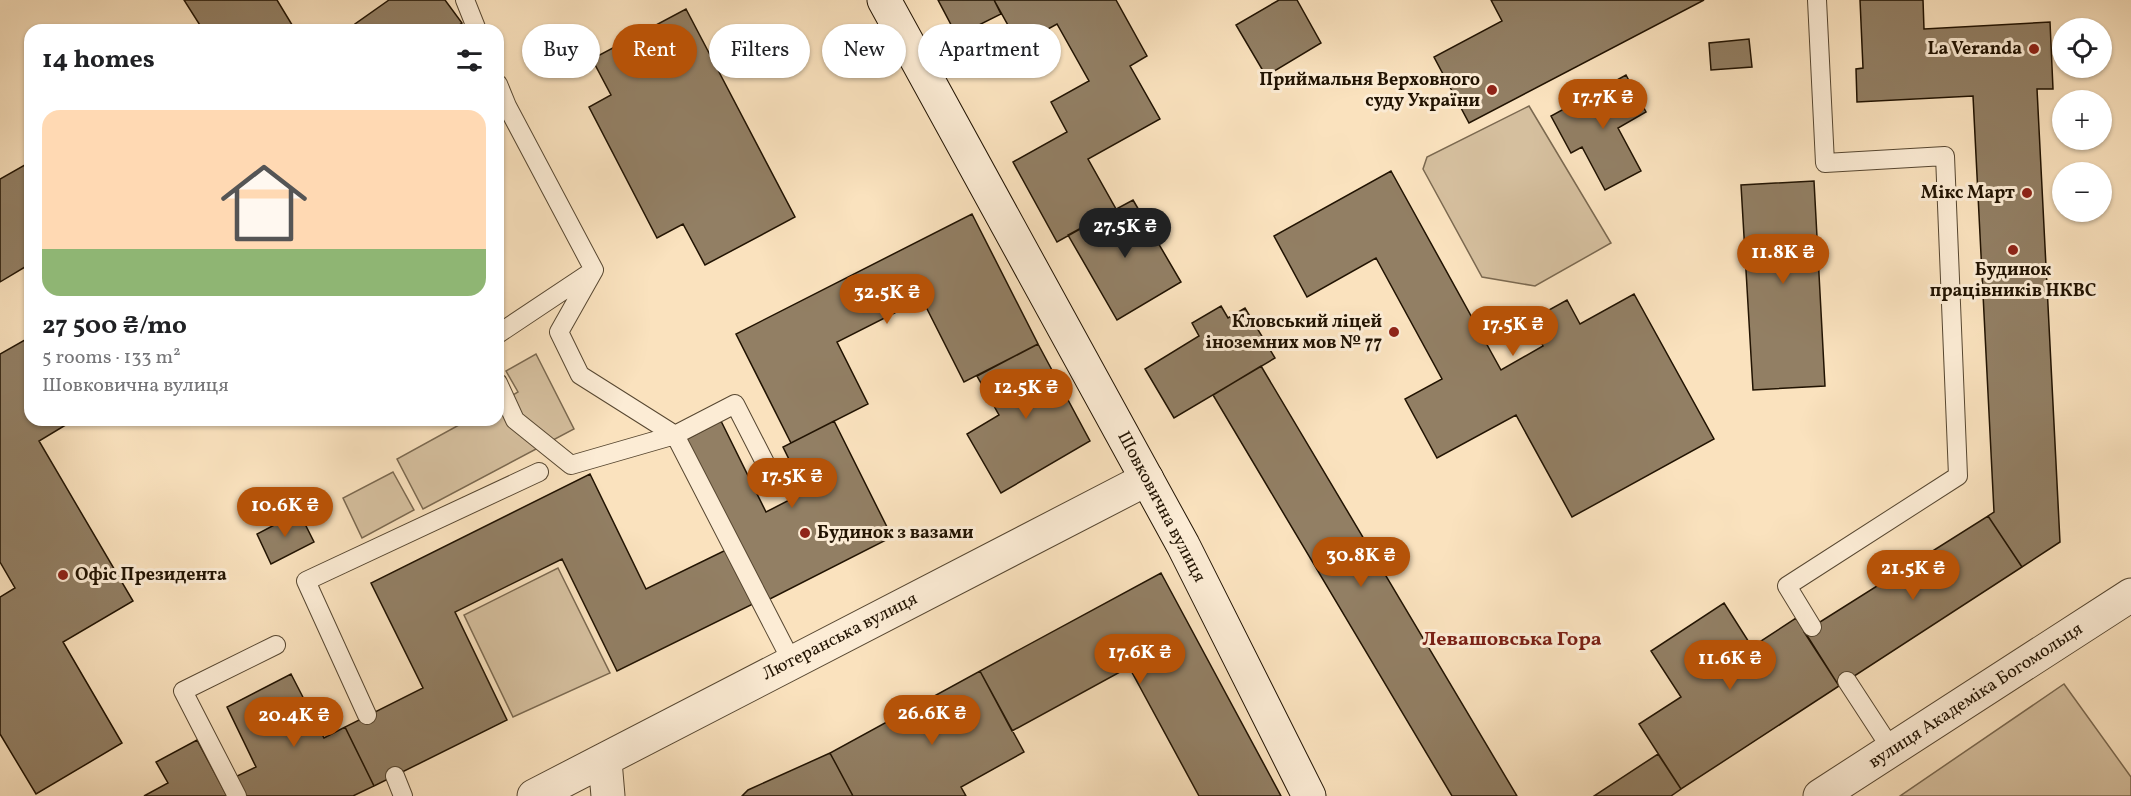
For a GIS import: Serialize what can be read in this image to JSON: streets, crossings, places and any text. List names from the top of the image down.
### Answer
{
  "streets": {
    "street": ["Шовковична вулиця", "Лютеранська вулиця", "вулиця Академіка Богомольця"]
  },
  "crossings": [
    ["Шовковична вулиця", "Лютеранська вулиця"]
  ],
  "districts": ["Левашовська Гора"],
  "places": [
    "La Veranda",
    "Приймальня Верховного суду України",
    "Мікс Март",
    "Будинок працівників НКВС",
    "Кловський ліцей іноземних мов № 77",
    "Будинок з вазами",
    "Офіс Президента"
  ],
  "page": {
    "map_buttons": ["+", "−"],
    "chip": [
      "Buy",
      "Rent",
      "Filters",
      "New",
      "Apartment"
    ],
    "heading": "14 homes",
    "price": [
      "17.7K ₴",
      "27.5K ₴",
      "11.8K ₴",
      "32.5K ₴",
      "17.5K ₴",
      "12.5K ₴",
      "17.5K ₴",
      "10.6K ₴",
      "30.8K ₴",
      "21.5K ₴",
      "17.6K ₴",
      "11.6K ₴",
      "26.6K ₴",
      "20.4K ₴"
    ],
    "list": [
      {
        "name": "27 500 ₴/mo",
        "note": "5 rooms · 133 m² · Шовковична вулиця"
      }
    ]
  }
}
